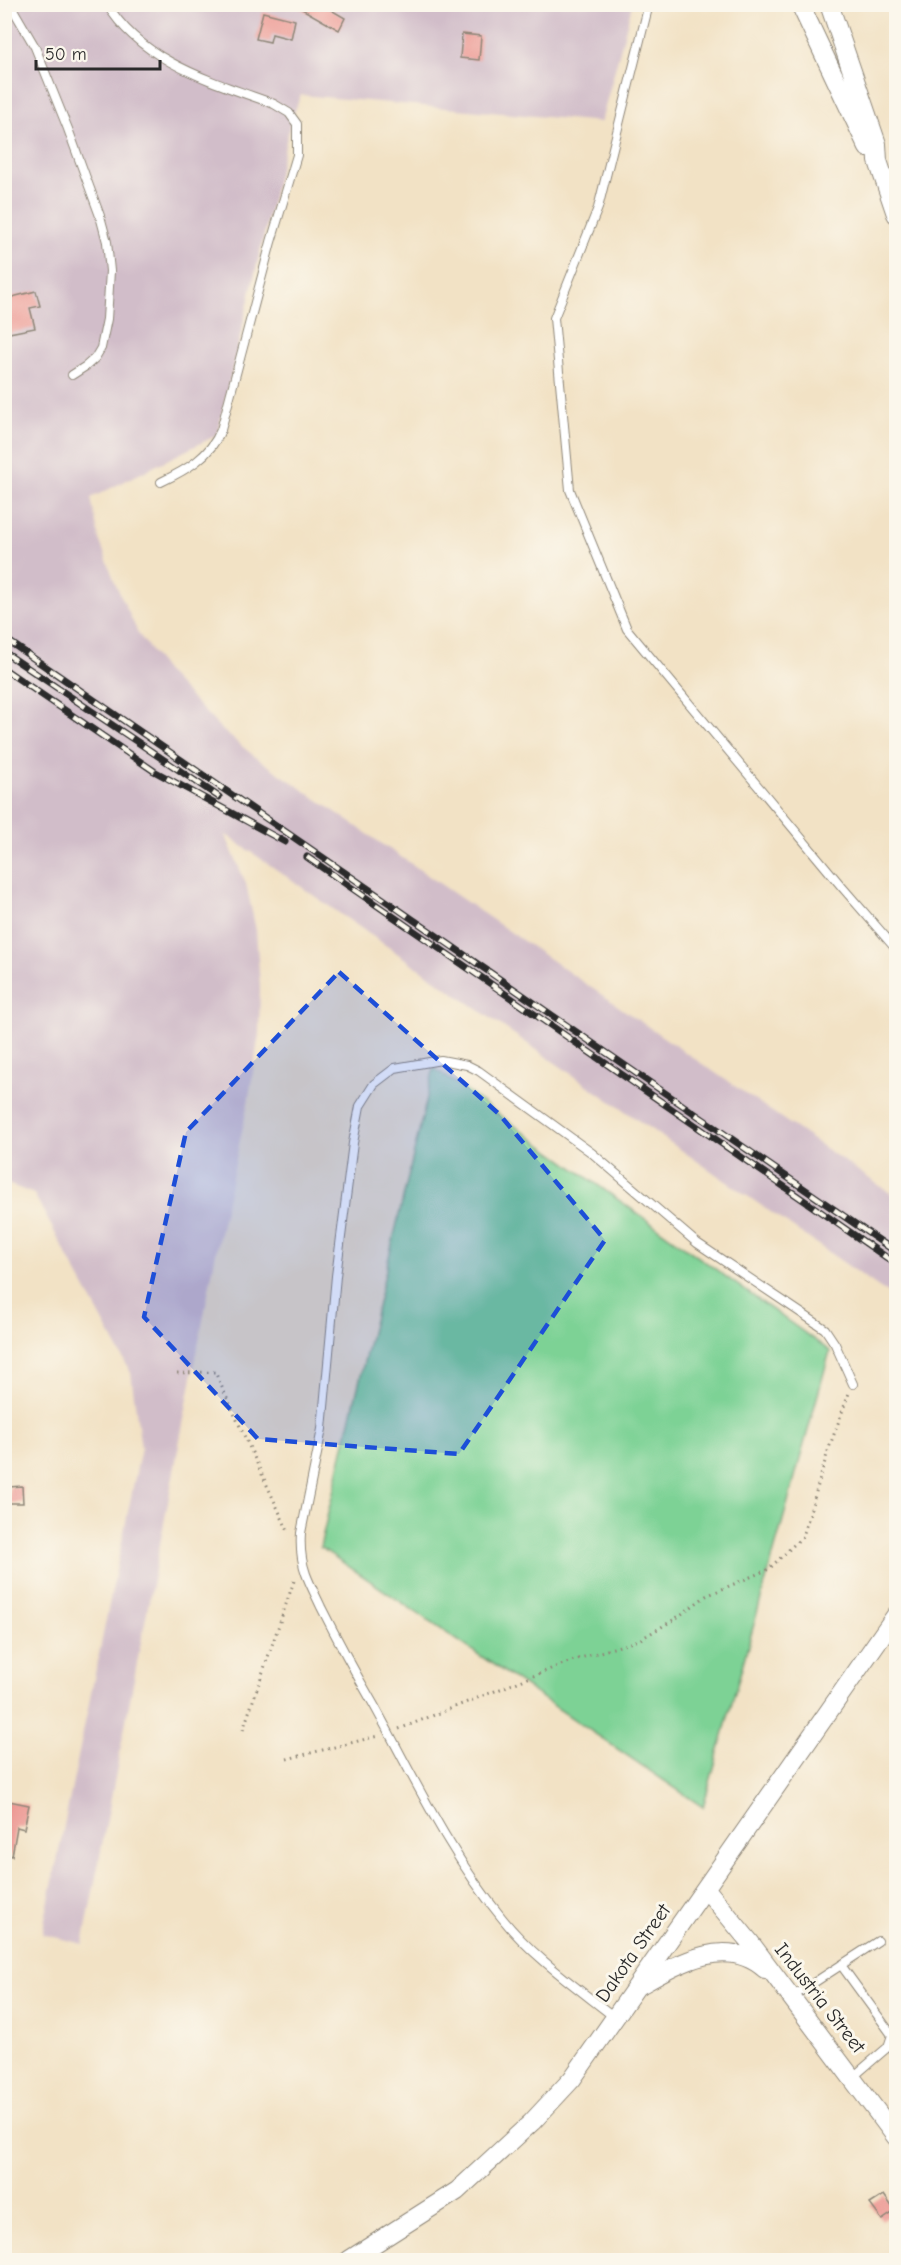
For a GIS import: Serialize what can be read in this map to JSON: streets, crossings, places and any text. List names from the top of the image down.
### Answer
{
  "streets": {
    "street": ["Dakota Street", "Industria Street"]
  },
  "crossings": [
    ["Dakota Street", "Industria Street"]
  ],
  "scale_bar": "50 m"
}
